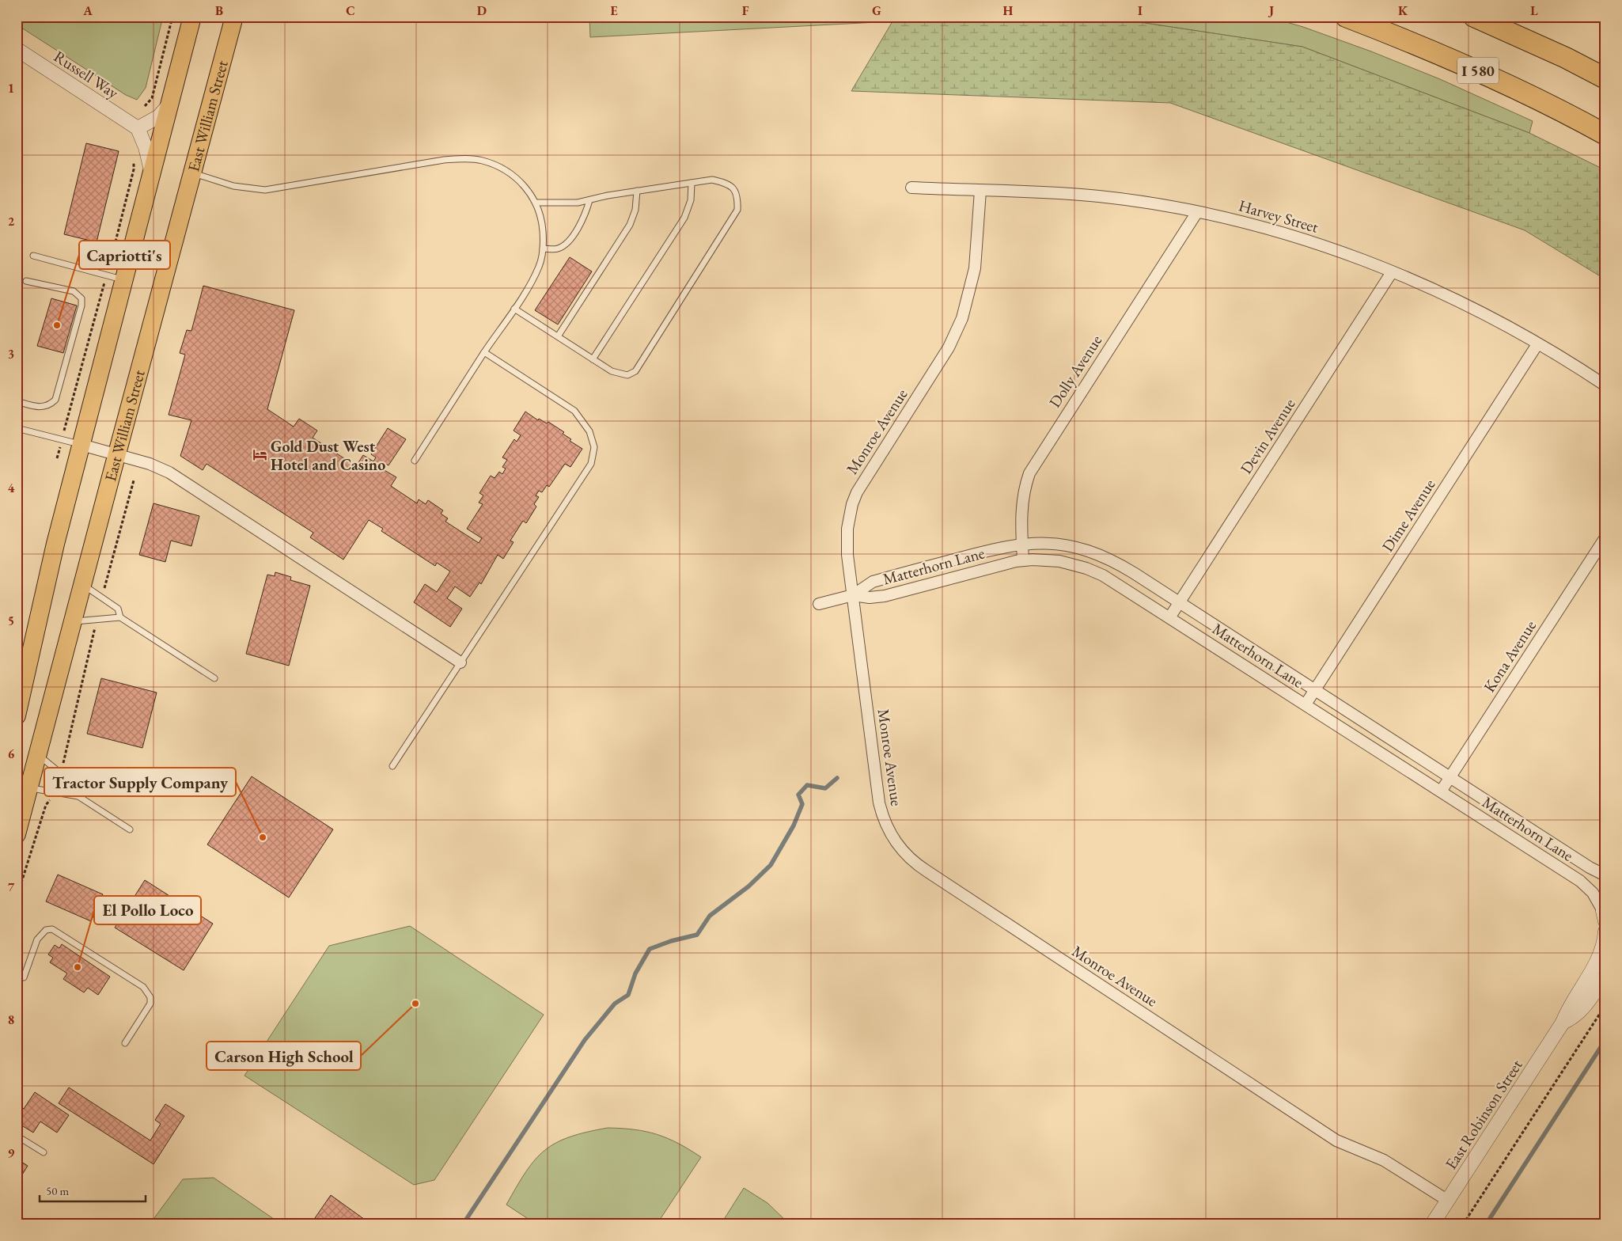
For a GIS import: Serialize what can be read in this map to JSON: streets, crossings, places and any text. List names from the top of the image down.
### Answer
{
  "streets": {
    "highway": ["I 580"],
    "main road": ["East William Street"],
    "street": [
      "Russell Way",
      "Harvey Street",
      "Dolly Avenue",
      "Monroe Avenue",
      "Devin Avenue",
      "Dime Avenue",
      "Matterhorn Lane",
      "Kona Avenue",
      "East Robinson Street"
    ]
  },
  "crossings": [
    ["Harvey Street", "Dolly Avenue"],
    ["Harvey Street", "Monroe Avenue"],
    ["Harvey Street", "Devin Avenue"],
    ["Harvey Street", "Dime Avenue"],
    ["Dolly Avenue", "Matterhorn Lane"],
    ["Monroe Avenue", "Matterhorn Lane"],
    ["Monroe Avenue", "East Robinson Street"],
    ["Devin Avenue", "Matterhorn Lane"],
    ["Dime Avenue", "Matterhorn Lane"],
    ["Matterhorn Lane", "Kona Avenue"],
    ["Matterhorn Lane", "East Robinson Street"]
  ],
  "places": {
    "other": [
      "Capriotti's",
      "Tractor Supply Company",
      "El Pollo Loco",
      "Carson High School"
    ],
    "hotel": ["Gold Dust West Hotel and Casino"]
  },
  "scale_bar": "50 m",
  "grid": {
    "columns": [
      "A",
      "B",
      "C",
      "D",
      "E",
      "F",
      "G",
      "H",
      "I",
      "J",
      "K",
      "L"
    ],
    "rows": [
      "1",
      "2",
      "3",
      "4",
      "5",
      "6",
      "7",
      "8",
      "9"
    ]
  }
}
